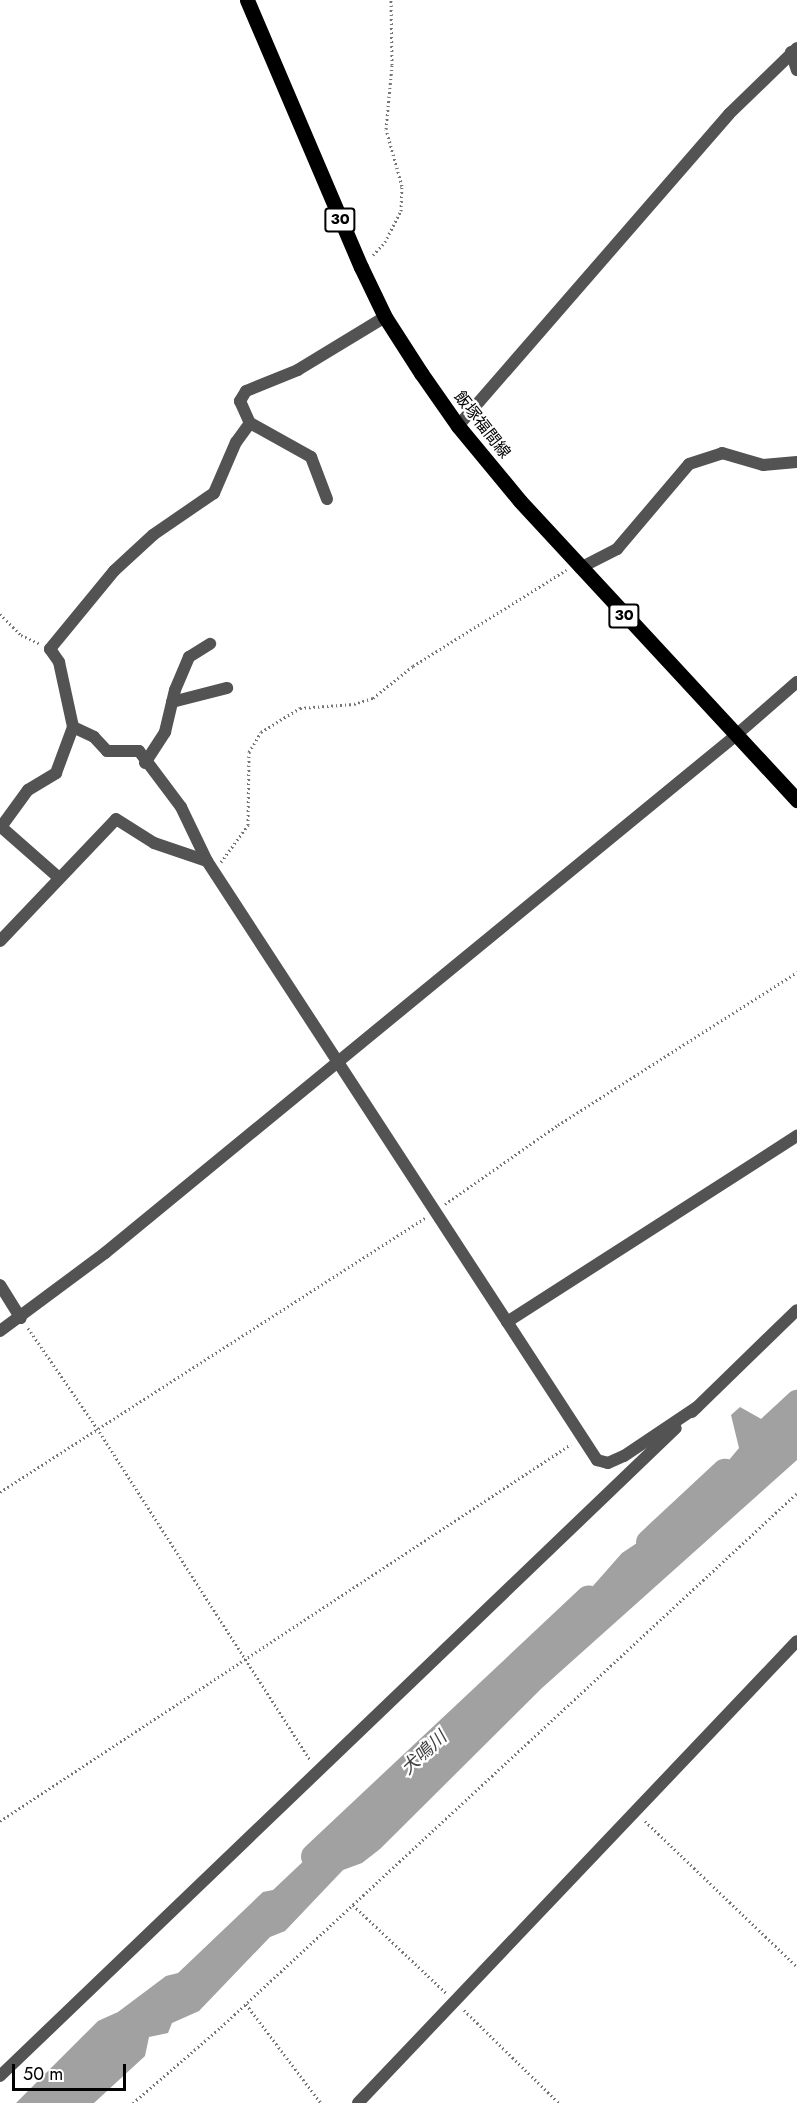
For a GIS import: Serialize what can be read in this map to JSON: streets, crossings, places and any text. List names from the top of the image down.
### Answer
{
  "streets": {
    "main road": ["30", "飯塚福間線"]
  },
  "water": ["犬鳴川"],
  "scale_bar": "50 m"
}
